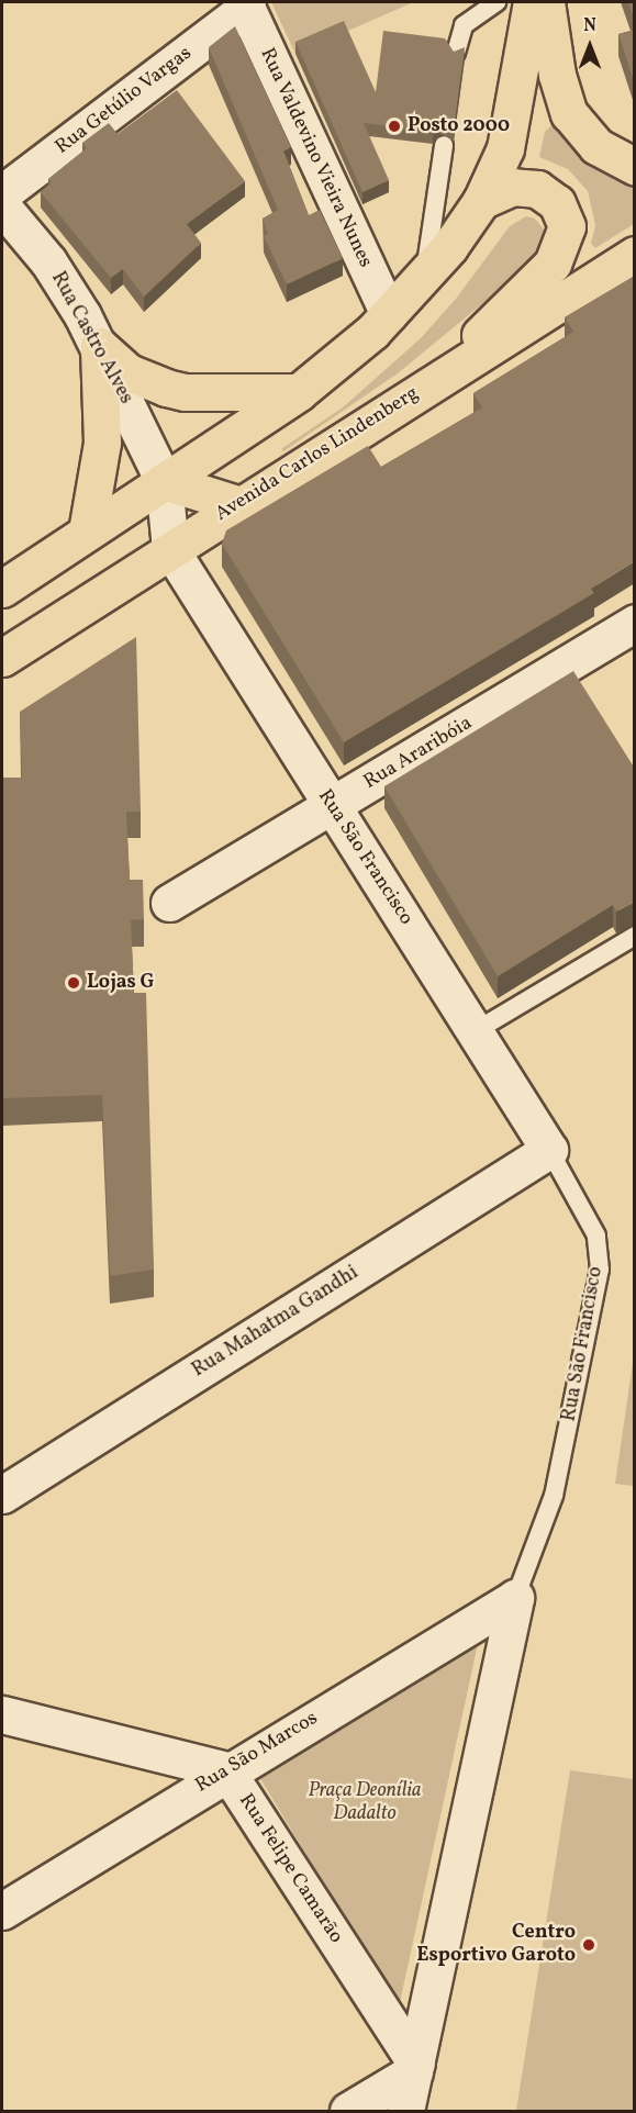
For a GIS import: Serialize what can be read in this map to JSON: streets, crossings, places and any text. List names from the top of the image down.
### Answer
{
  "streets": {
    "main road": ["Avenida Carlos Lindenberg"],
    "street": [
      "Rua Getúlio Vargas",
      "Rua Valdevino Vieira Nunes",
      "Rua Castro Alves",
      "Rua Araribóia",
      "Rua São Francisco",
      "Rua Mahatma Gandhi",
      "Rua São Marcos",
      "Rua Felipe Camarão"
    ]
  },
  "crossings": [
    ["Rua Getúlio Vargas", "Rua Valdevino Vieira Nunes"],
    ["Rua Castro Alves", "Rua São Francisco"],
    ["Avenida Carlos Lindenberg", "Rua São Francisco"],
    ["Rua Araribóia", "Rua São Francisco"],
    ["Rua São Francisco", "Rua Mahatma Gandhi"],
    ["Rua São Francisco", "Rua São Marcos"],
    ["Rua São Francisco", "Rua Felipe Camarão"],
    ["Rua São Marcos", "Rua Felipe Camarão"]
  ],
  "parks": ["Praça Deonília Dadalto"],
  "places": ["Posto 2000", "Lojas G", "Centro Esportivo Garoto"],
  "north": "top"
}
